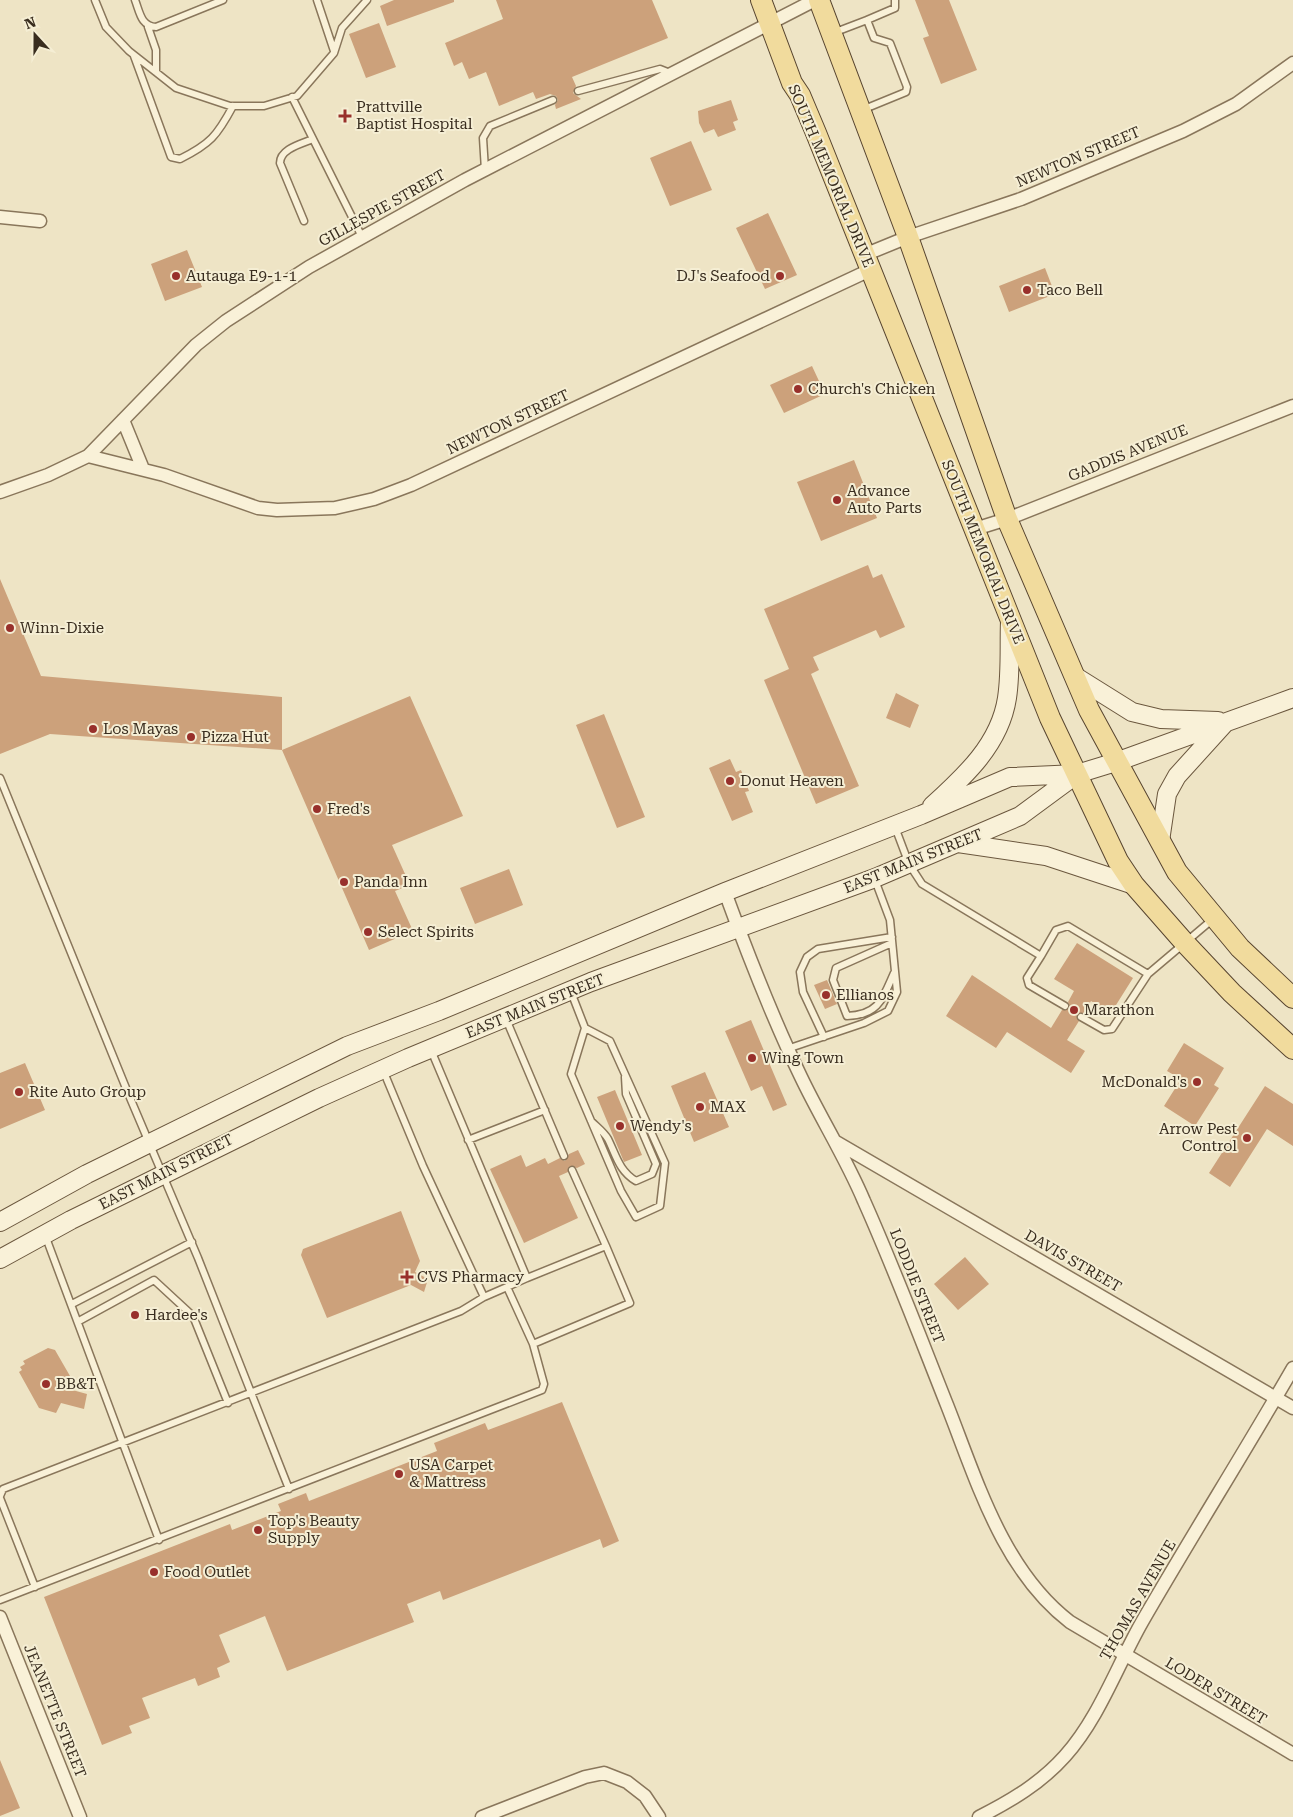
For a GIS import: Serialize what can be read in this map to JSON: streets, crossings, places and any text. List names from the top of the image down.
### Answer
{
  "streets": {
    "main road": ["SOUTH MEMORIAL DRIVE", "EAST MAIN STREET"],
    "street": [
      "NEWTON STREET",
      "GILLESPIE STREET",
      "GADDIS AVENUE",
      "DAVIS STREET",
      "LODDIE STREET",
      "THOMAS AVENUE",
      "LODER STREET",
      "JEANETTE STREET"
    ]
  },
  "crossings": [
    ["NEWTON STREET", "SOUTH MEMORIAL DRIVE"],
    ["NEWTON STREET", "GILLESPIE STREET"],
    ["SOUTH MEMORIAL DRIVE", "GILLESPIE STREET"],
    ["SOUTH MEMORIAL DRIVE", "GADDIS AVENUE"],
    ["SOUTH MEMORIAL DRIVE", "EAST MAIN STREET"],
    ["EAST MAIN STREET", "LODDIE STREET"],
    ["DAVIS STREET", "LODDIE STREET"],
    ["DAVIS STREET", "THOMAS AVENUE"],
    ["LODDIE STREET", "THOMAS AVENUE"],
    ["LODDIE STREET", "LODER STREET"],
    ["THOMAS AVENUE", "LODER STREET"]
  ],
  "places": {
    "health": ["Prattville Baptist Hospital", "CVS Pharmacy"],
    "other": [
      "Autauga E9-1-1",
      "DJ's Seafood",
      "Taco Bell",
      "Church's Chicken",
      "Advance Auto Parts",
      "Winn-Dixie",
      "Los Mayas",
      "Pizza Hut",
      "Donut Heaven",
      "Fred's",
      "Panda Inn",
      "Select Spirits",
      "Ellianos",
      "Marathon",
      "Wing Town",
      "McDonald's",
      "Rite Auto Group",
      "MAX",
      "Wendy's",
      "Arrow Pest Control",
      "Hardee's",
      "BB&T",
      "USA Carpet & Mattress",
      "Top's Beauty Supply",
      "Food Outlet"
    ]
  },
  "north": "top"
}
